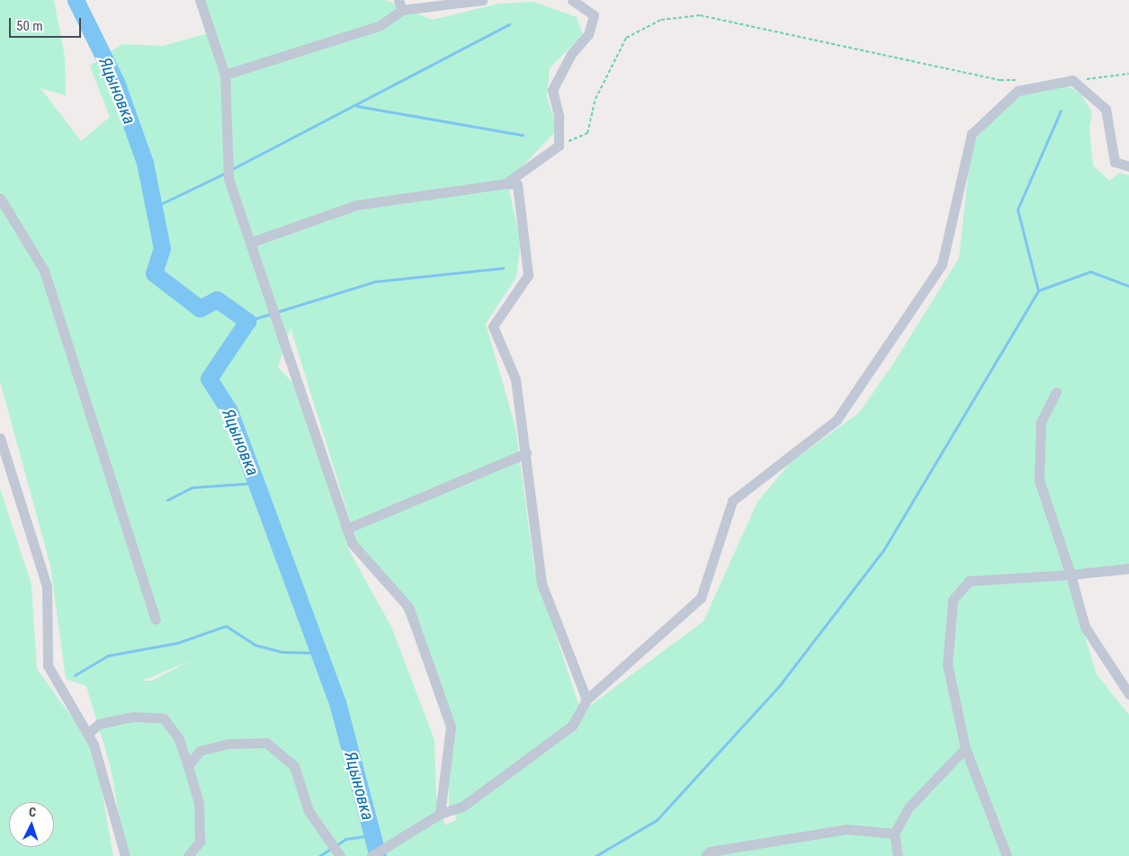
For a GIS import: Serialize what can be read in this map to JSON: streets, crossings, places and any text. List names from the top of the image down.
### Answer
{
  "water": ["Яцыновка"],
  "scale_bar": "50 m",
  "north": "top"
}
